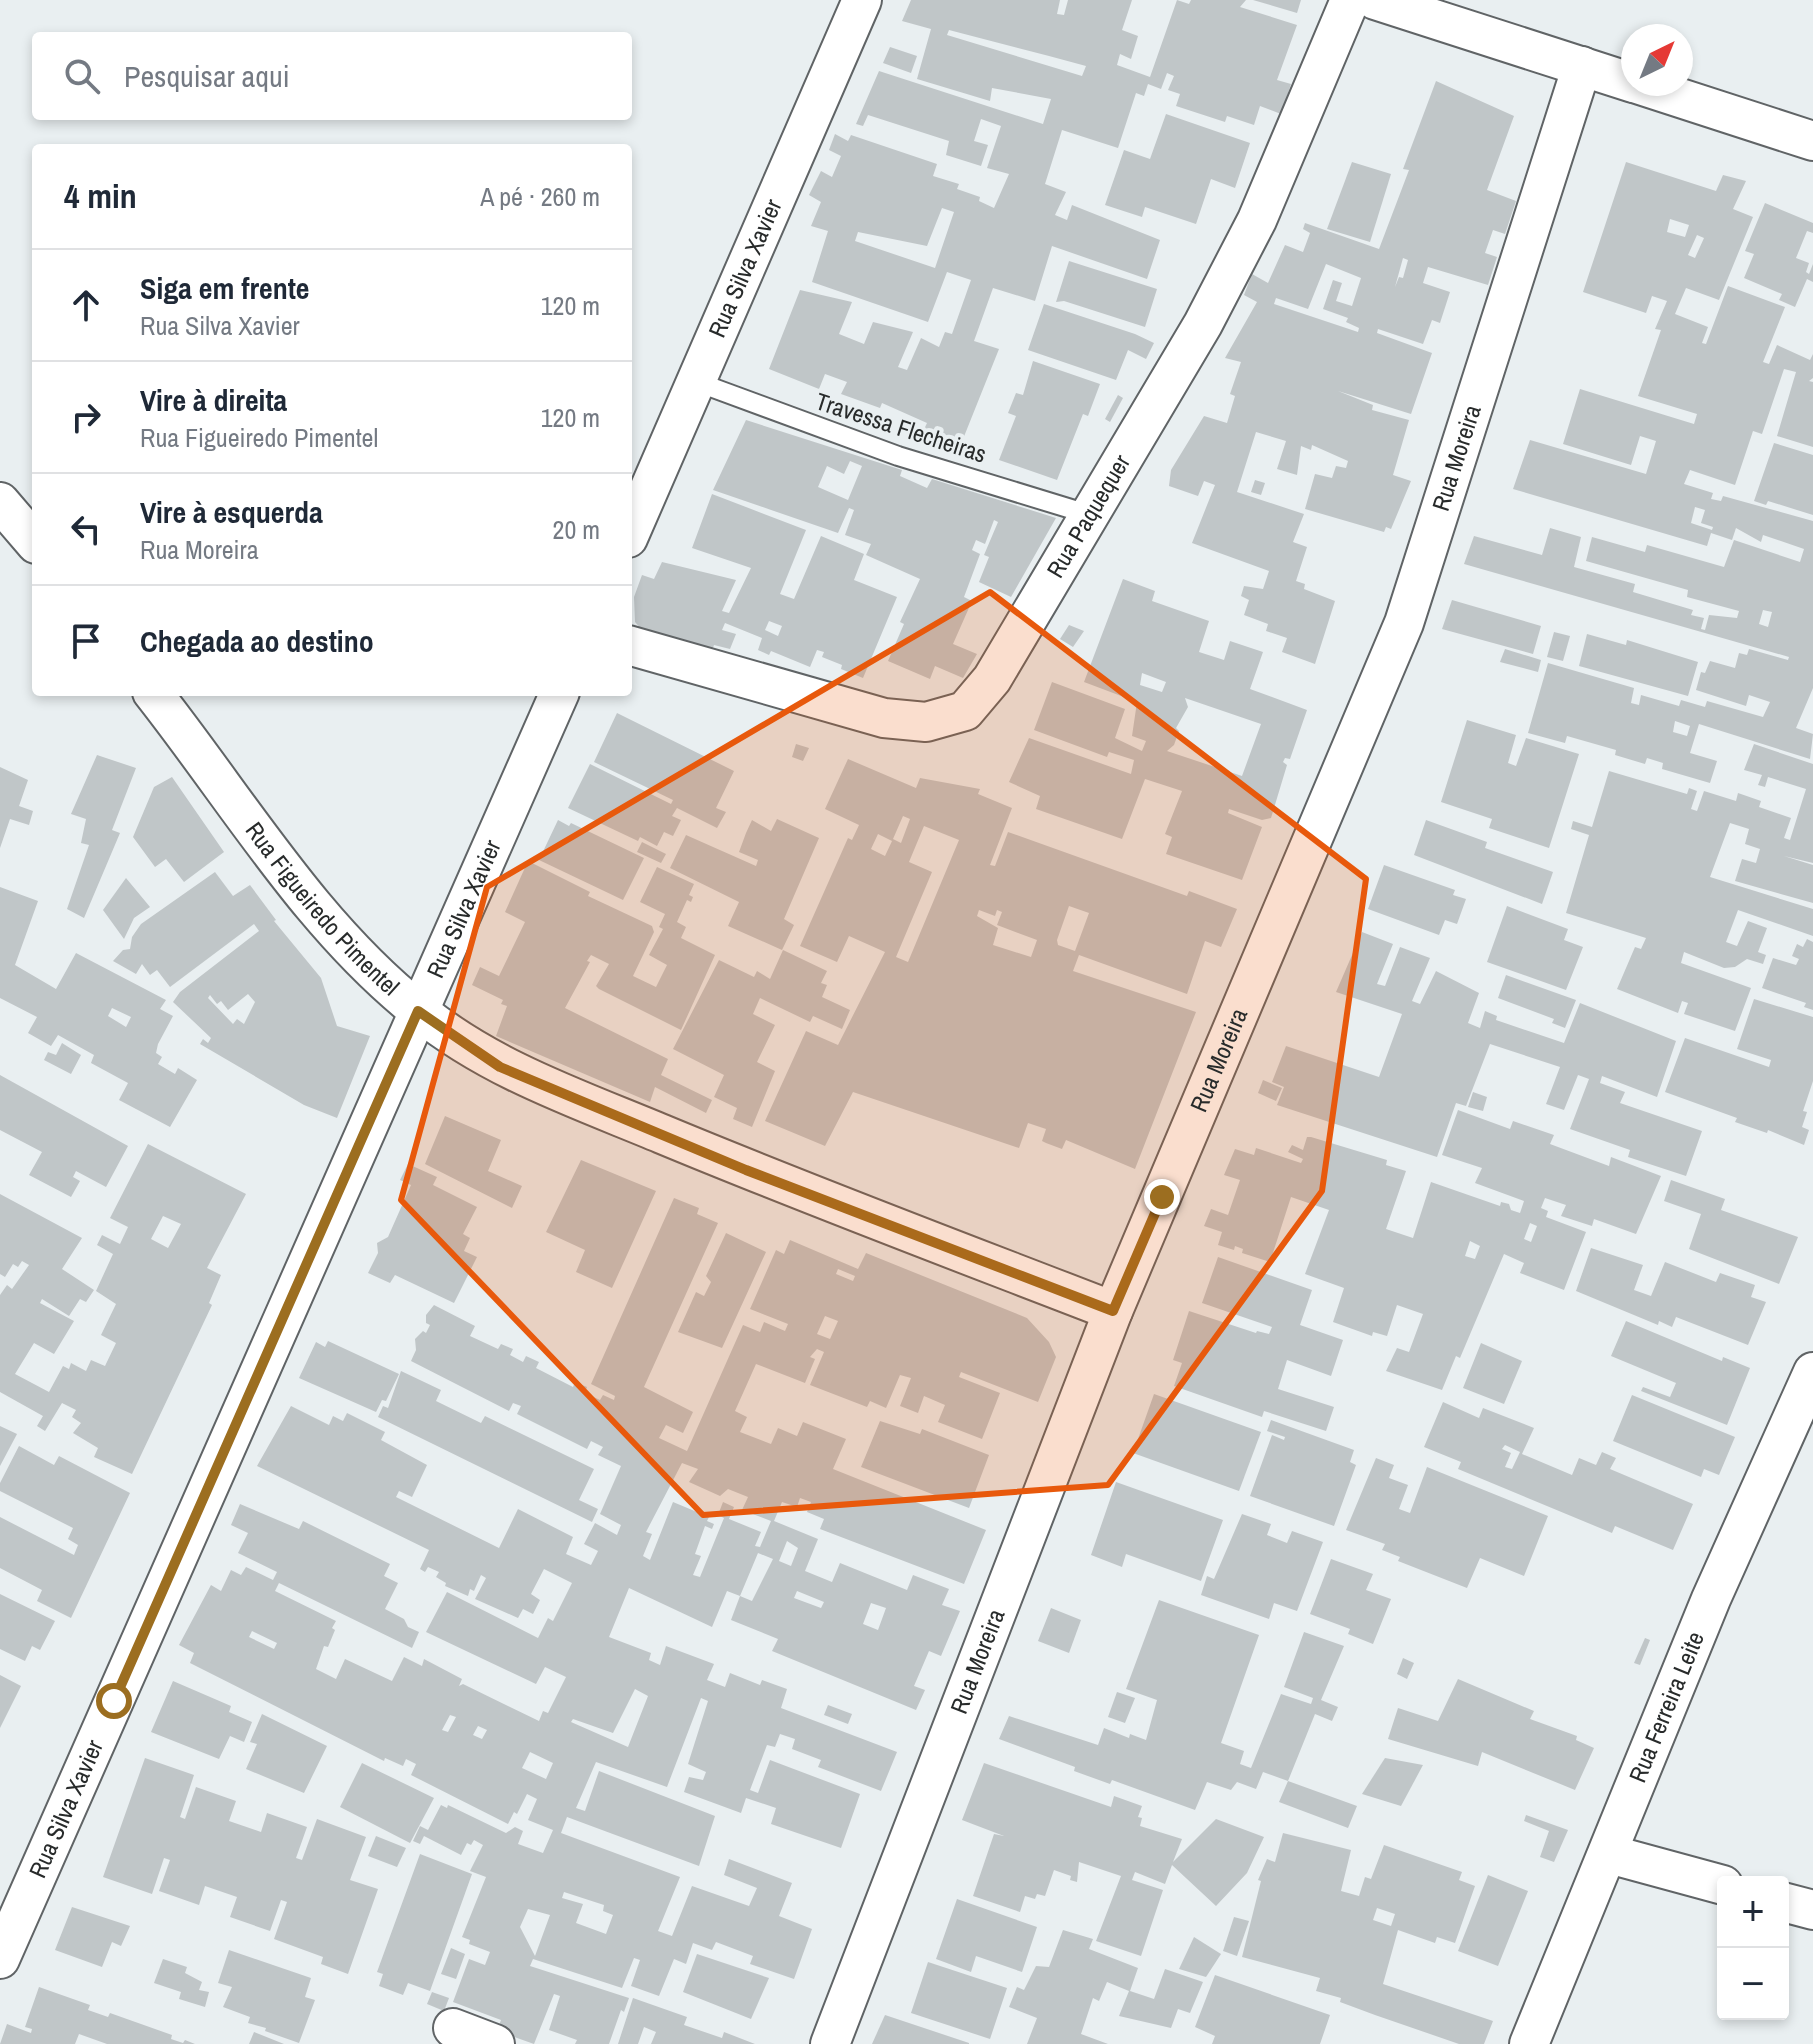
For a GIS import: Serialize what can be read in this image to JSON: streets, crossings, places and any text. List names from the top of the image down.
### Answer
{
  "streets": {
    "street": [
      "Rua Silva Xavier",
      "Rua Moreira",
      "Rua Paquequer",
      "Rua Figueiredo Pimentel",
      "Rua Ferreira Leite"
    ],
    "lane": ["Travessa Flecheiras"]
  },
  "crossings": [
    ["Rua Silva Xavier", "Travessa Flecheiras"],
    ["Rua Silva Xavier", "Rua Figueiredo Pimentel"],
    ["Travessa Flecheiras", "Rua Paquequer"],
    ["Rua Moreira", "Rua Figueiredo Pimentel"]
  ],
  "north": "top right",
  "page": {
    "search": "Pesquisar aqui",
    "heading": ["4 min", "A pé · 260 m"],
    "list": [
      ["Siga em frente", "Rua Silva Xavier", "120 m"],
      ["Vire à direita", "Rua Figueiredo Pimentel", "120 m"],
      ["Vire à esquerda", "Rua Moreira", "20 m"],
      "Chegada ao destino"
    ],
    "map_buttons": ["+", "−"]
  }
}
